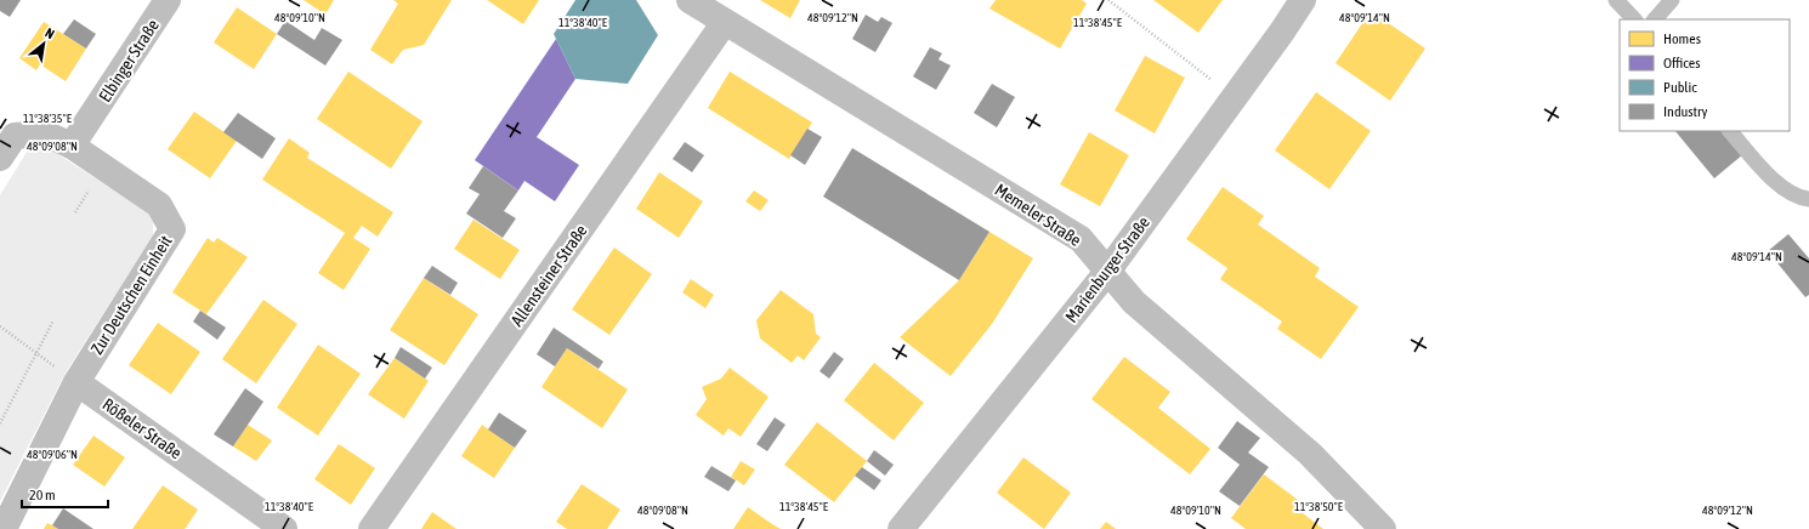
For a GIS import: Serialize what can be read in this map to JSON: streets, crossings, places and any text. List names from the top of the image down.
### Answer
{
  "streets": {
    "street": [
      "Elbinger Straße",
      "Memeler Straße",
      "Marienburger Straße",
      "Allensteiner Straße",
      "Zur Deutschen Einheit",
      "Rößeler Straße"
    ]
  },
  "crossings": [
    ["Elbinger Straße", "Zur Deutschen Einheit"],
    ["Memeler Straße", "Marienburger Straße"],
    ["Memeler Straße", "Allensteiner Straße"],
    ["Zur Deutschen Einheit", "Rößeler Straße"]
  ],
  "legend": [
    "Homes",
    "Offices",
    "Public",
    "Industry"
  ],
  "scale_bar": "20 m",
  "north": "top right",
  "coordinates": [
    "48°09'10\"N",
    "48°09'12\"N",
    "48°09'14\"N",
    "11°38'40\"E",
    "11°38'45\"E",
    "11°38'35\"E",
    "48°09'08\"N",
    "48°09'06\"N",
    "11°38'50\"E"
  ]
}
